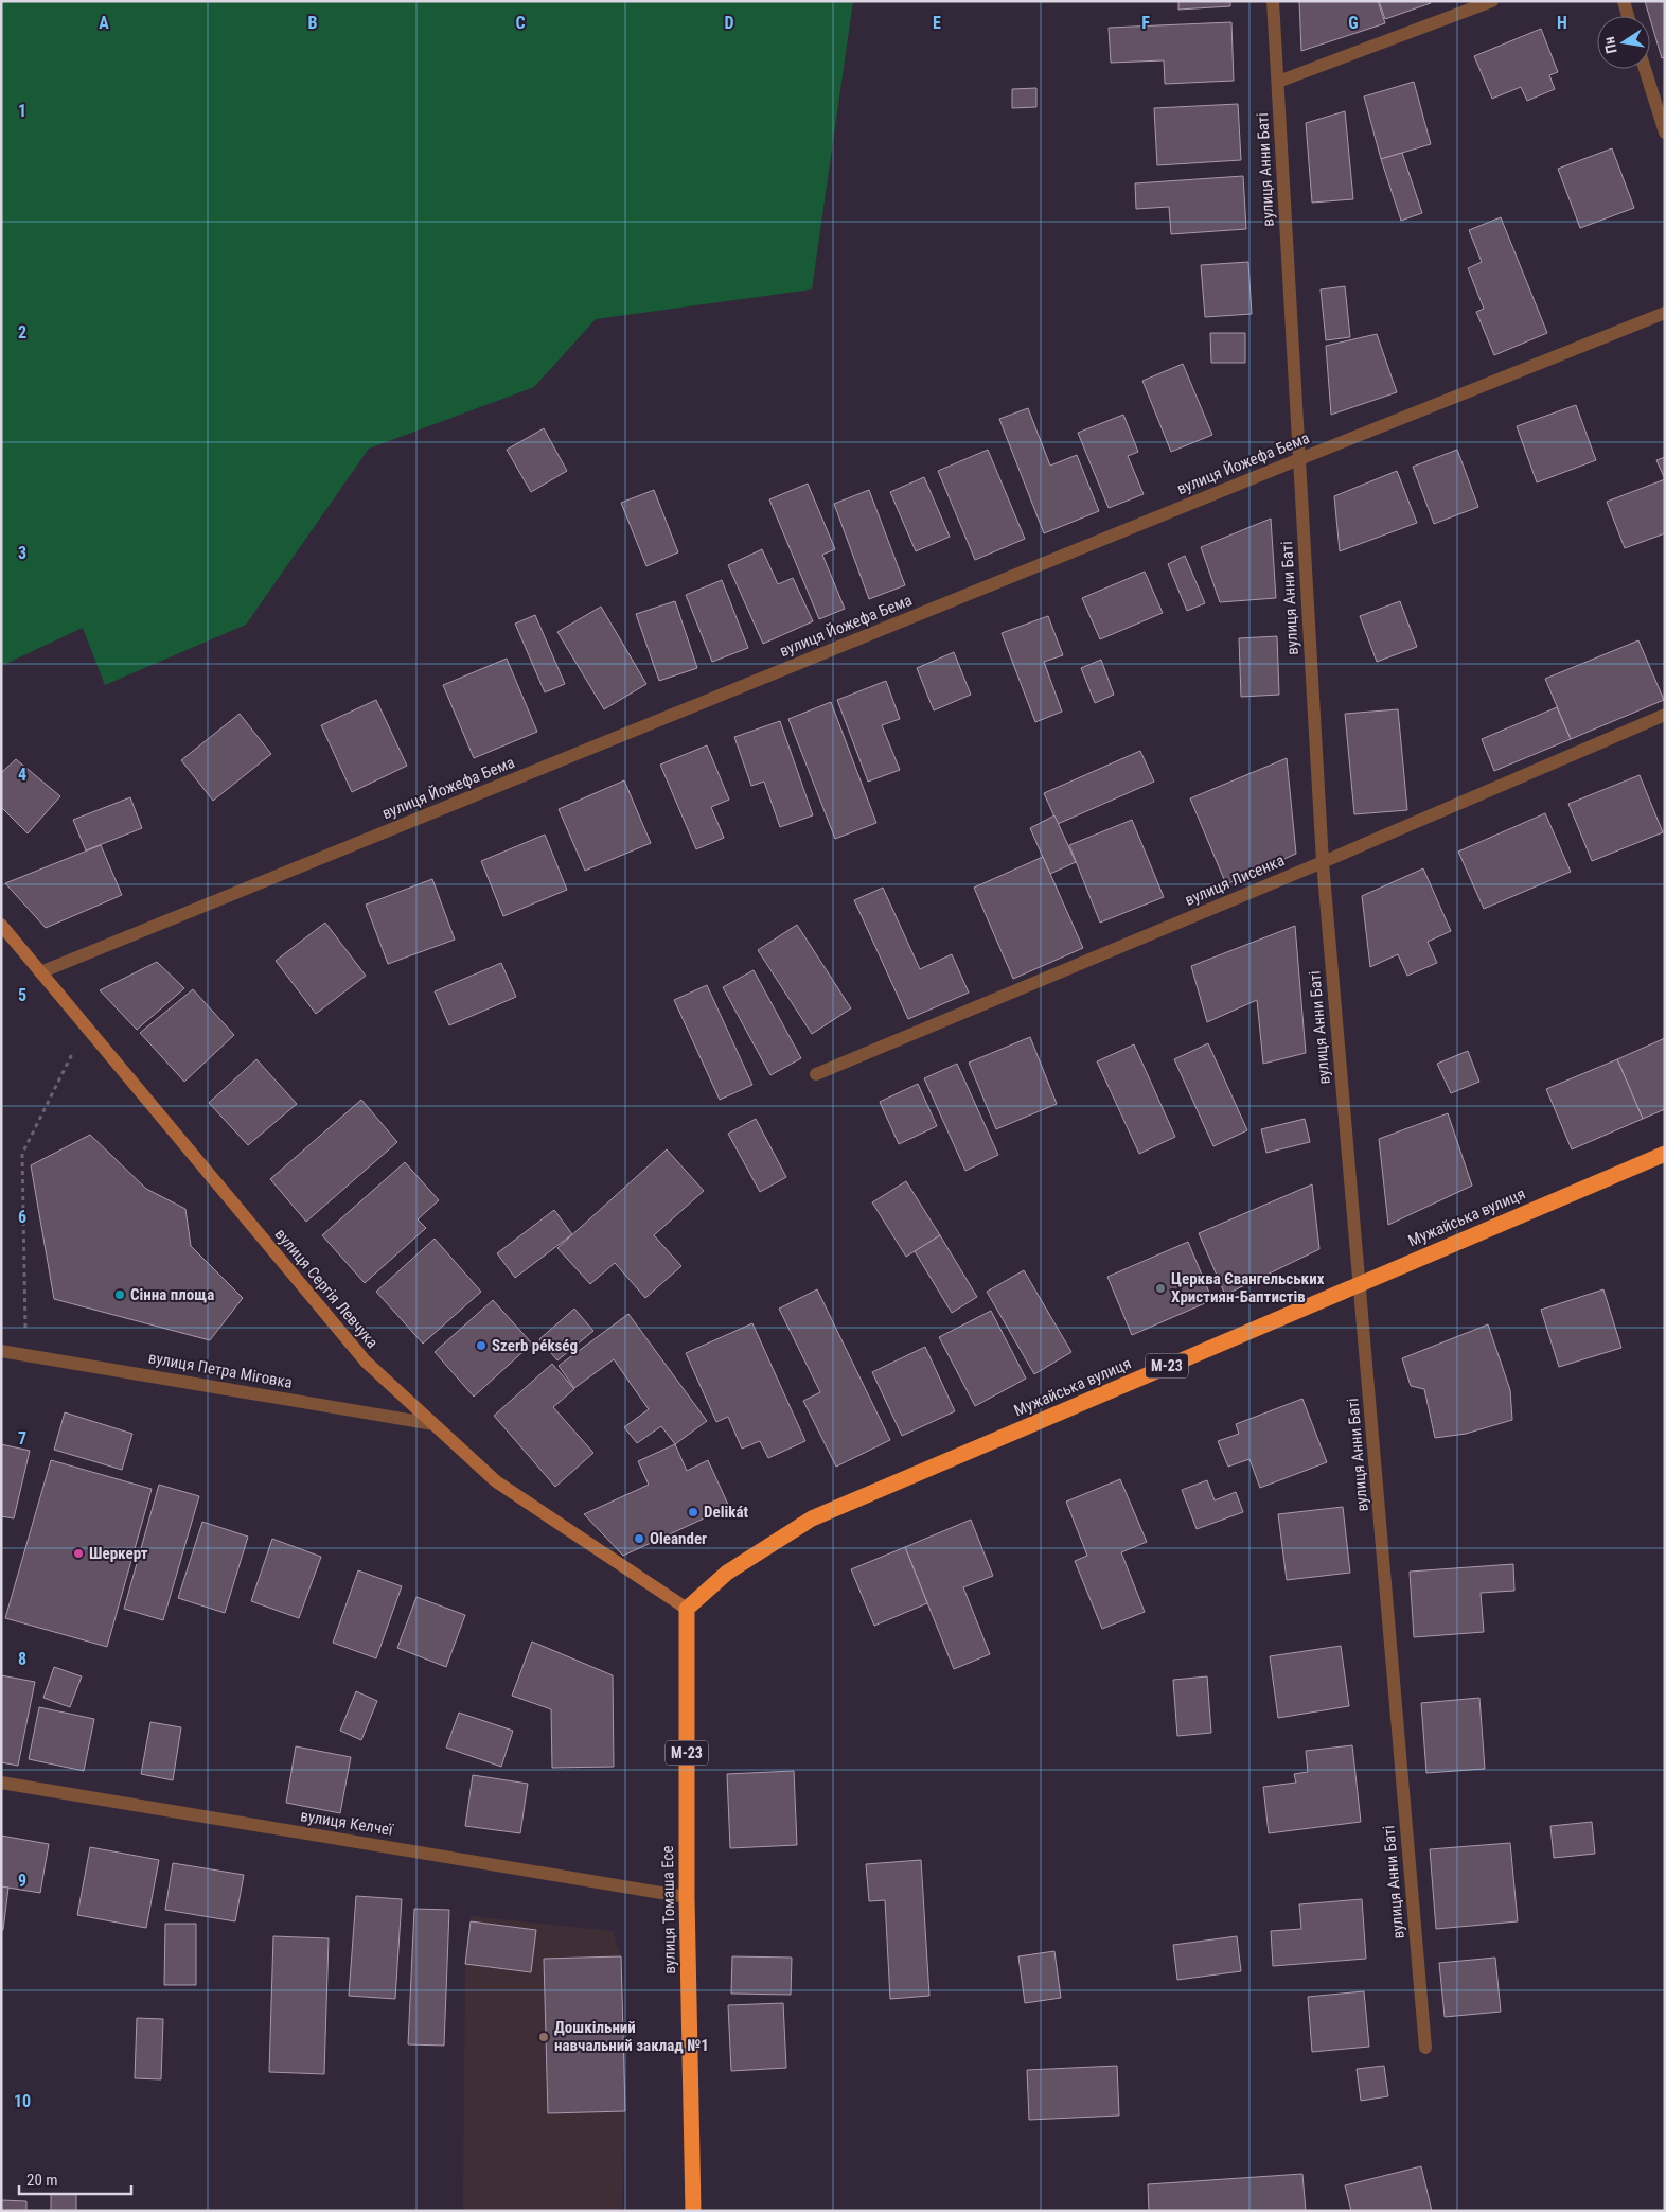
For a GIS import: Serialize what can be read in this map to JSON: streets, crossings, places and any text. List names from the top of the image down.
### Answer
{
  "streets": {
    "highway": ["Мужайська вулиця", "М-23", "вулиця Томаша Есе"],
    "main road": ["вулиця Сергія Левчука"],
    "street": [
      "вулиця Анни Баті",
      "вулиця Йожефа Бема",
      "вулиця Лисенка",
      "вулиця Петра Міговка",
      "вулиця Келчеї"
    ]
  },
  "crossings": [
    ["вулиця Анни Баті", "вулиця Йожефа Бема"],
    ["вулиця Анни Баті", "вулиця Лисенка"],
    ["вулиця Анни Баті", "Мужайська вулиця"],
    ["вулиця Йожефа Бема", "вулиця Сергія Левчука"],
    ["Мужайська вулиця", "вулиця Сергія Левчука"],
    ["Мужайська вулиця", "вулиця Томаша Есе"],
    ["вулиця Сергія Левчука", "вулиця Петра Міговка"],
    ["вулиця Сергія Левчука", "вулиця Томаша Есе"],
    ["вулиця Келчеї", "вулиця Томаша Есе"]
  ],
  "places": [
    "Церква Євангельських Християн-Баптистів",
    "Сінна площа",
    "Szerb pékség",
    "Delikát",
    "Oleander",
    "Шеркерт",
    "Дошкільний навчальний заклад №1"
  ],
  "scale_bar": "20 m",
  "north": "left",
  "grid": {
    "columns": [
      "A",
      "B",
      "C",
      "D",
      "E",
      "F",
      "G",
      "H"
    ],
    "rows": [
      "1",
      "2",
      "3",
      "4",
      "5",
      "6",
      "7",
      "8",
      "9",
      "10"
    ]
  }
}
